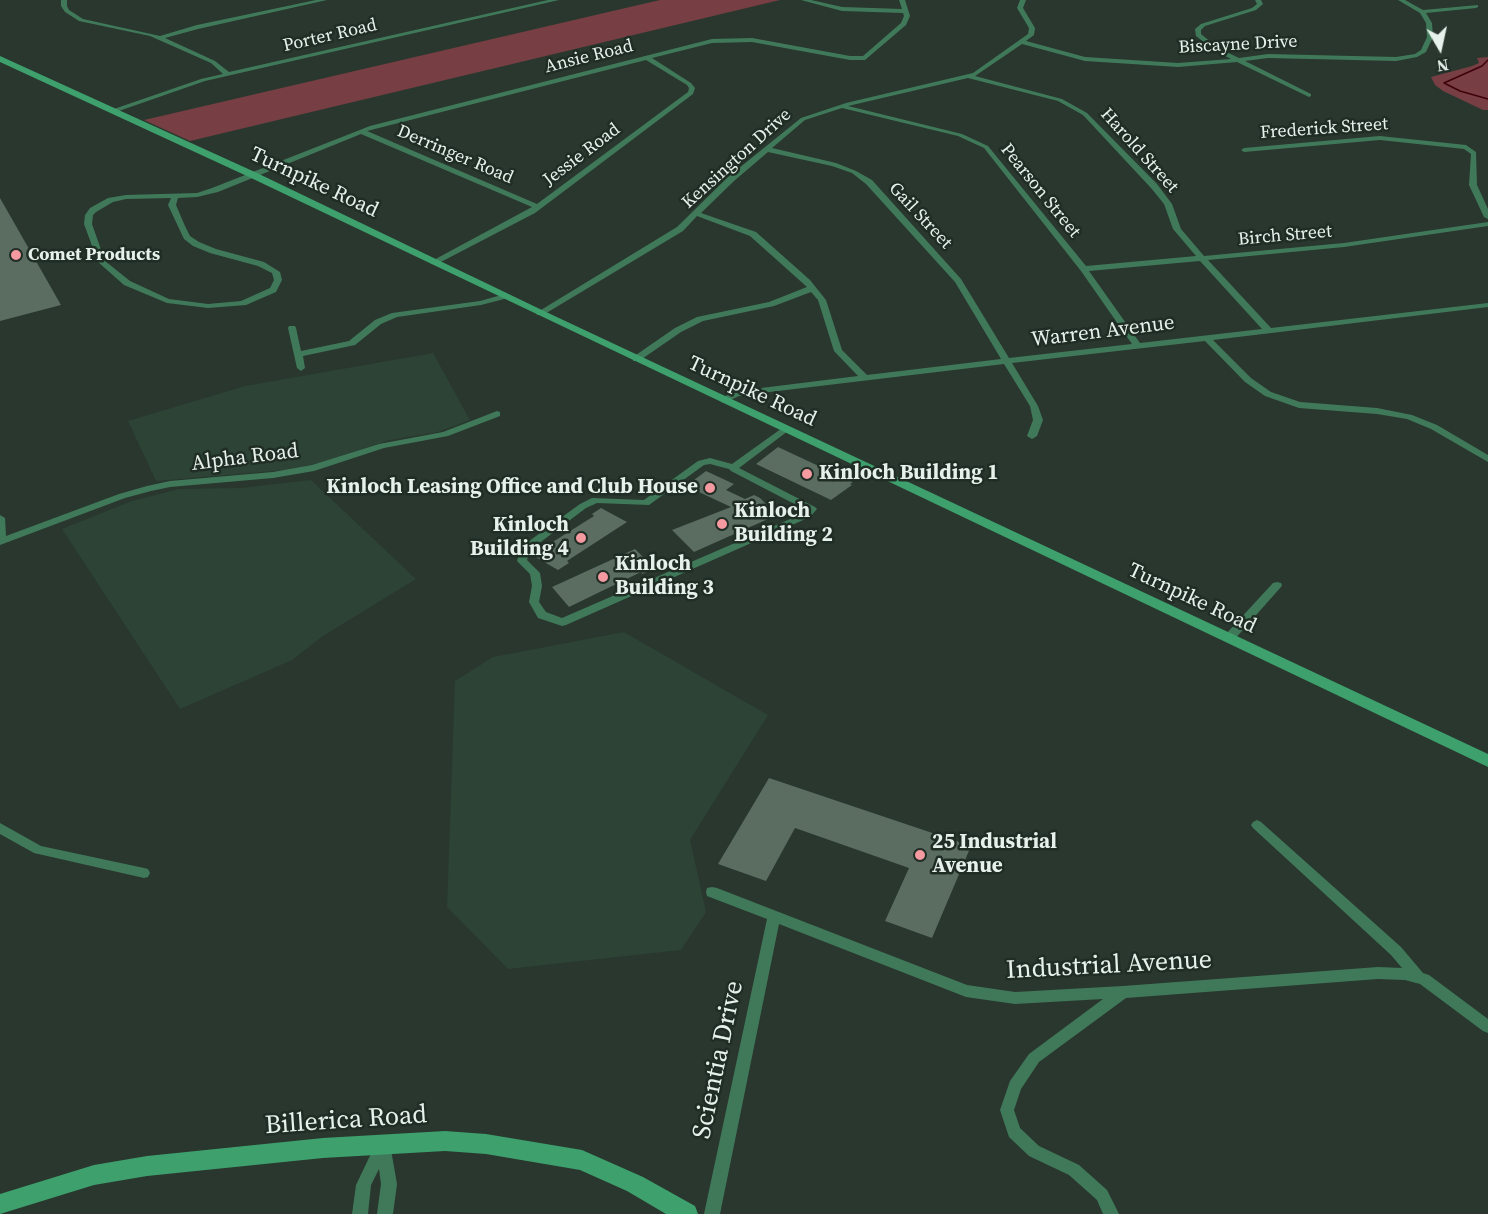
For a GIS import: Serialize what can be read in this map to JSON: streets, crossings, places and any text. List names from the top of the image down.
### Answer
{
  "streets": {
    "main road": ["Turnpike Road", "Billerica Road"],
    "street": [
      "Porter Road",
      "Biscayne Drive",
      "Ansie Road",
      "Frederick Street",
      "Harold Street",
      "Derringer Road",
      "Jessie Road",
      "Kensington Drive",
      "Pearson Street",
      "Gail Street",
      "Birch Street",
      "Warren Avenue",
      "Alpha Road",
      "Industrial Avenue",
      "Scientia Drive"
    ]
  },
  "crossings": [
    ["Porter Road", "Turnpike Road"],
    ["Biscayne Drive", "Kensington Drive"],
    ["Ansie Road", "Derringer Road"],
    ["Ansie Road", "Jessie Road"],
    ["Ansie Road", "Turnpike Road"],
    ["Harold Street", "Kensington Drive"],
    ["Harold Street", "Birch Street"],
    ["Harold Street", "Warren Avenue"],
    ["Derringer Road", "Jessie Road"],
    ["Jessie Road", "Turnpike Road"],
    ["Kensington Drive", "Turnpike Road"],
    ["Kensington Drive", "Pearson Street"],
    ["Kensington Drive", "Gail Street"],
    ["Turnpike Road", "Warren Avenue"],
    ["Pearson Street", "Birch Street"],
    ["Pearson Street", "Warren Avenue"],
    ["Gail Street", "Warren Avenue"],
    ["Industrial Avenue", "Scientia Drive"]
  ],
  "places": [
    "Comet Products",
    "Kinloch Building 1",
    "Kinloch Leasing Office and Club House",
    "Kinloch Building 2",
    "Kinloch Building 4",
    "Kinloch Building 3",
    "25 Industrial Avenue"
  ],
  "north": "bottom"
}
